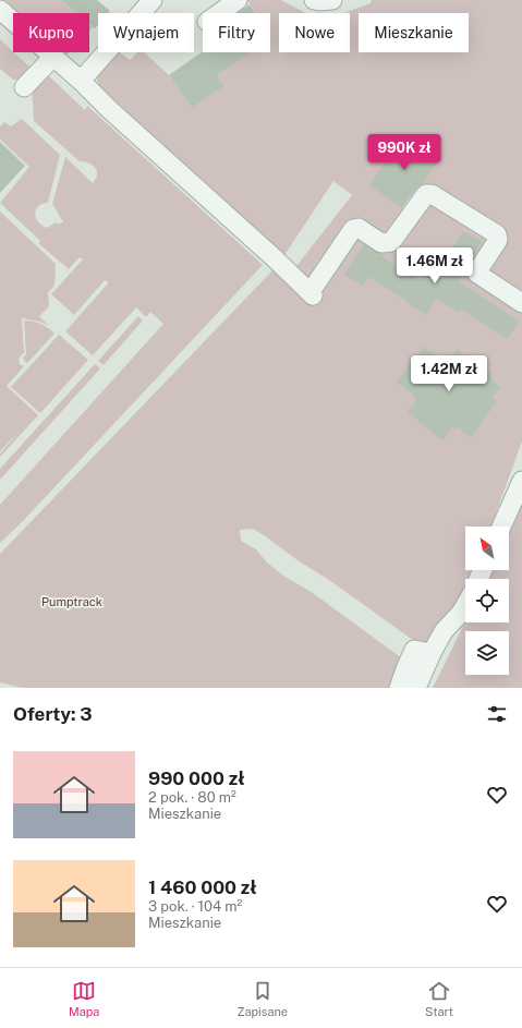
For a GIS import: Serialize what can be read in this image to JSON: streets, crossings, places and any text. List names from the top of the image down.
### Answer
{
  "parks": ["Pumptrack"],
  "north": "top left",
  "page": {
    "chip": [
      "Kupno",
      "Wynajem",
      "Filtry",
      "Nowe",
      "Mieszkanie"
    ],
    "price": ["990K zł", "1.46M zł", "1.42M zł"],
    "heading": "Oferty: 3",
    "list": [
      {
        "name": "990 000 zł",
        "note": "2 pok. · 80 m² · Mieszkanie"
      },
      {
        "name": "1 460 000 zł",
        "note": "3 pok. · 104 m² · Mieszkanie"
      }
    ],
    "tabs": ["Mapa", "Zapisane", "Start"]
  }
}
